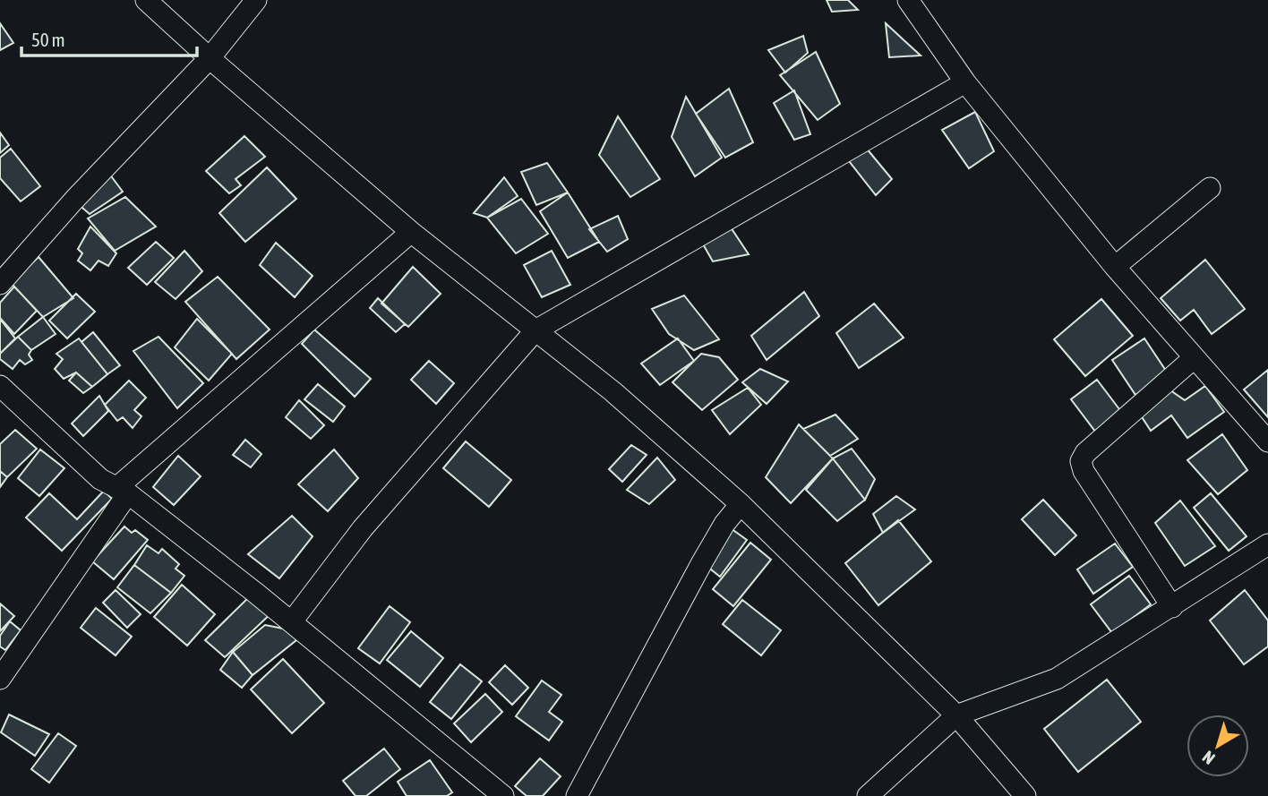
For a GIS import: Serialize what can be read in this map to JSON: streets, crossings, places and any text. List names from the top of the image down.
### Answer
{
  "scale_bar": "50 m",
  "north": "bottom left"
}
